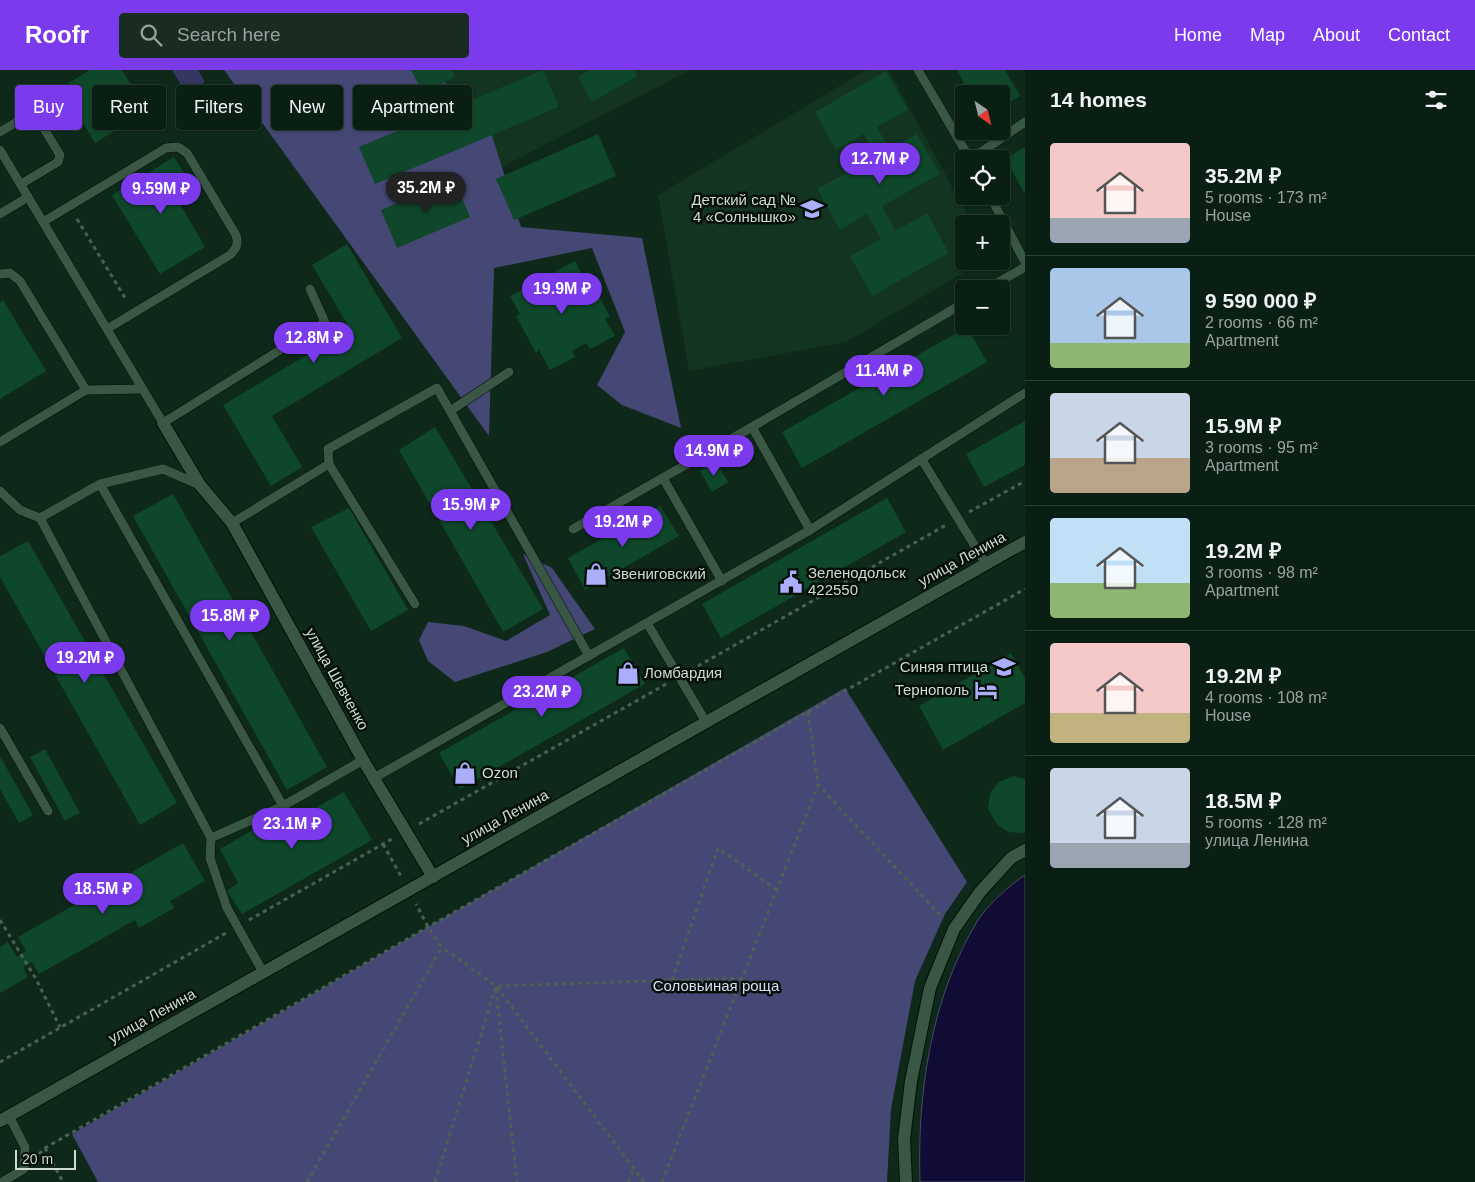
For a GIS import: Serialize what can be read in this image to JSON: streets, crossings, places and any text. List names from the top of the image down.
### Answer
{
  "streets": {
    "main road": ["улица Ленина", "улица Шевченко"]
  },
  "crossings": [
    ["улица Ленина", "улица Шевченко"]
  ],
  "parks": ["Соловьиная роща"],
  "places": {
    "school or university": ["Детский сад № 4 «Солнышко»", "Синяя птица"],
    "shop": ["Звениговский", "Ломбардия", "Ozon"],
    "public building": ["Зеленодольск 422550"],
    "hotel": ["Тернополь"]
  },
  "scale_bar": "20 m",
  "north": "bottom right",
  "page": {
    "header": "Roofr",
    "search": "Search here",
    "nav": [
      "Home",
      "Map",
      "About",
      "Contact"
    ],
    "heading": "14 homes",
    "map_buttons": ["+", "−"],
    "chip": [
      "Buy",
      "Rent",
      "Filters",
      "New",
      "Apartment"
    ],
    "list": [
      {
        "name": "35.2M ₽",
        "note": "5 rooms · 173 m² · House"
      },
      {
        "name": "9 590 000 ₽",
        "note": "2 rooms · 66 m² · Apartment"
      },
      {
        "name": "15.9M ₽",
        "note": "3 rooms · 95 m² · Apartment"
      },
      {
        "name": "19.2M ₽",
        "note": "3 rooms · 98 m² · Apartment"
      },
      {
        "name": "19.2M ₽",
        "note": "4 rooms · 108 m² · House"
      },
      {
        "name": "18.5M ₽",
        "note": "5 rooms · 128 m² · улица Ленина"
      }
    ],
    "price": [
      "12.7M ₽",
      "35.2M ₽",
      "9.59M ₽",
      "19.9M ₽",
      "12.8M ₽",
      "11.4M ₽",
      "14.9M ₽",
      "15.9M ₽",
      "19.2M ₽",
      "15.8M ₽",
      "19.2M ₽",
      "23.2M ₽",
      "23.1M ₽",
      "18.5M ₽"
    ],
    "scale": "20 m"
  }
}
